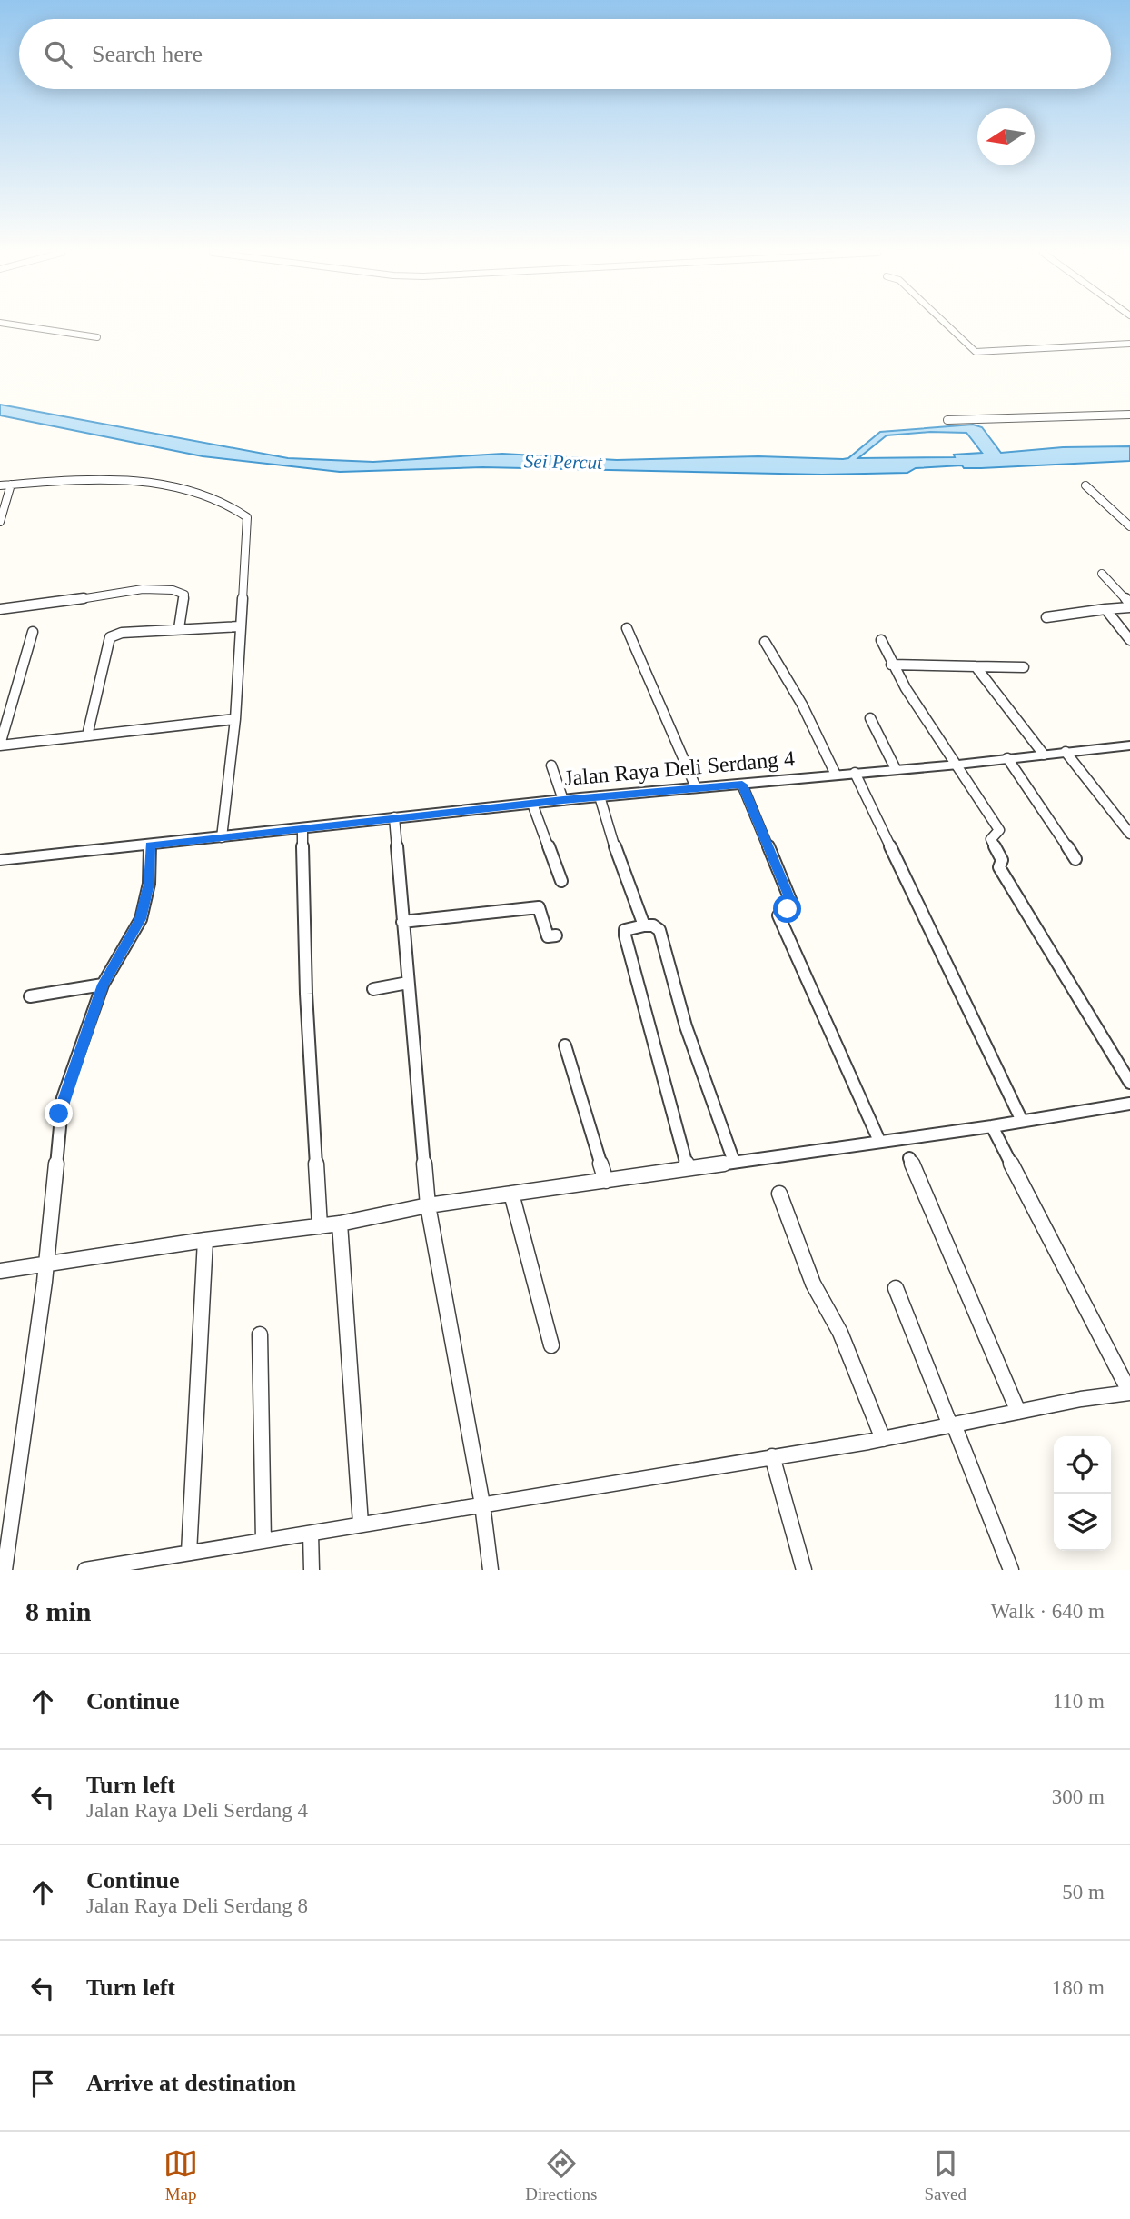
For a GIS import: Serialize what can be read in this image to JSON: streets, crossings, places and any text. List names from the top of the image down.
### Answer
{
  "streets": {
    "street": ["Jalan Raya Deli Serdang 4"]
  },
  "water": ["Sei Percut"],
  "north": "left",
  "page": {
    "search": "Search here",
    "heading": ["8 min", "Walk · 640 m"],
    "list": [
      ["Continue", "110 m"],
      ["Turn left", "Jalan Raya Deli Serdang 4", "300 m"],
      ["Continue", "Jalan Raya Deli Serdang 8", "50 m"],
      ["Turn left", "180 m"],
      "Arrive at destination"
    ],
    "nav": ["Map", "Directions", "Saved"]
  }
}
